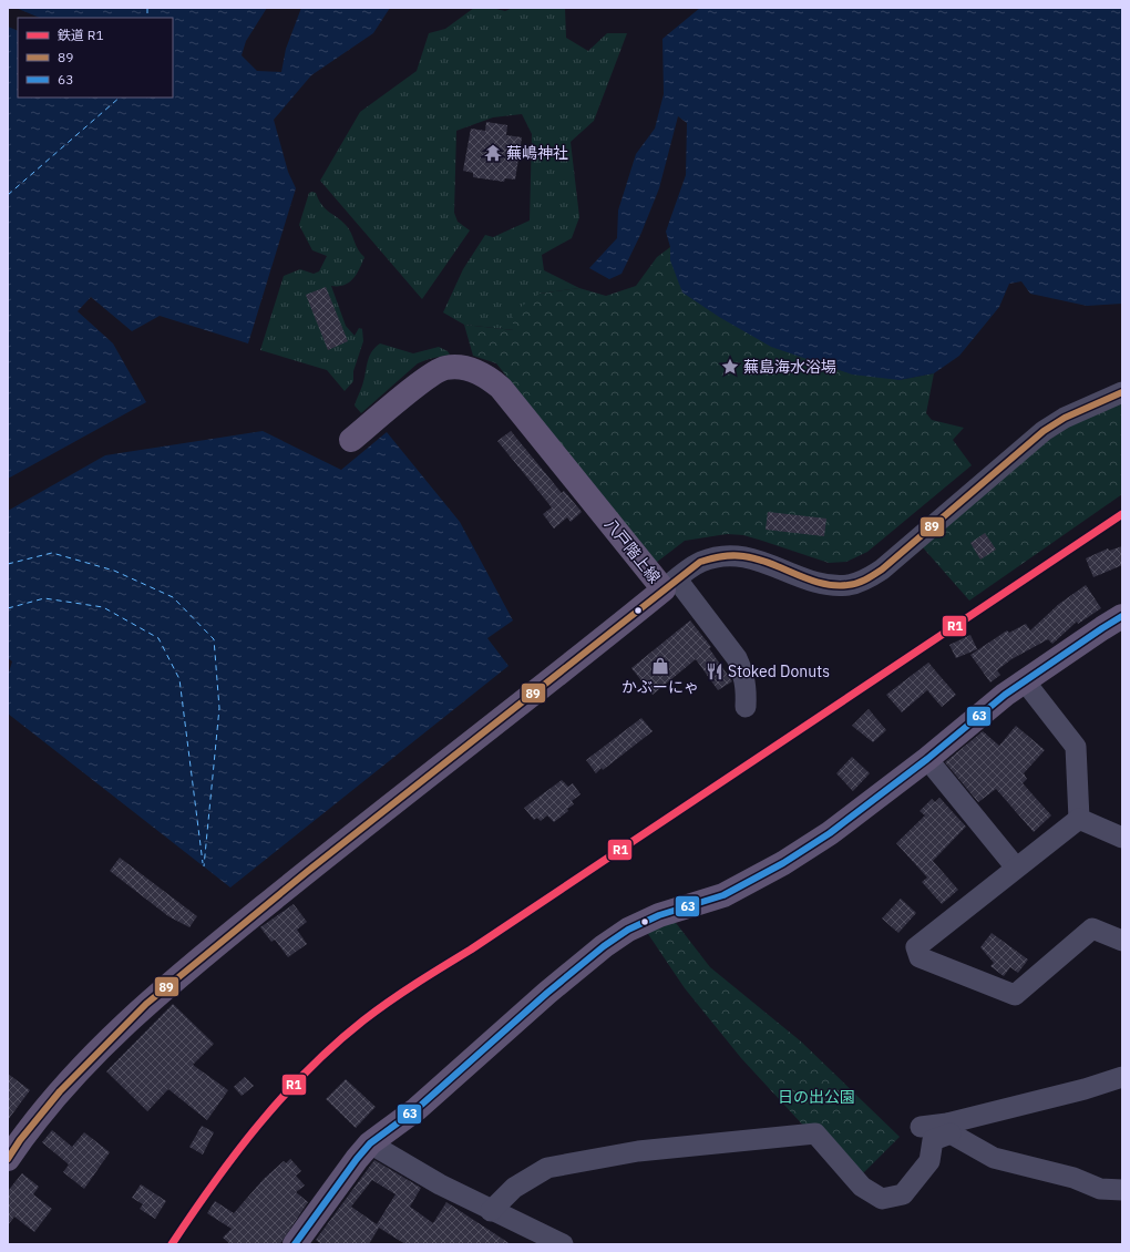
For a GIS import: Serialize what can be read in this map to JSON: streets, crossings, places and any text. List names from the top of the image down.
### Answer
{
  "streets": {
    "main road": ["八戸階上線"]
  },
  "parks": ["日の出公園"],
  "places": {
    "temple": ["蕪嶋神社"],
    "place": ["蕪島海水浴場"],
    "shop": ["かぶーにゃ"],
    "restaurant": ["Stoked Donuts"]
  },
  "lines": ["transit line 89", "rail line R1", "transit line 63"],
  "legend": ["鉄道 R1", "89", "63"]
}
